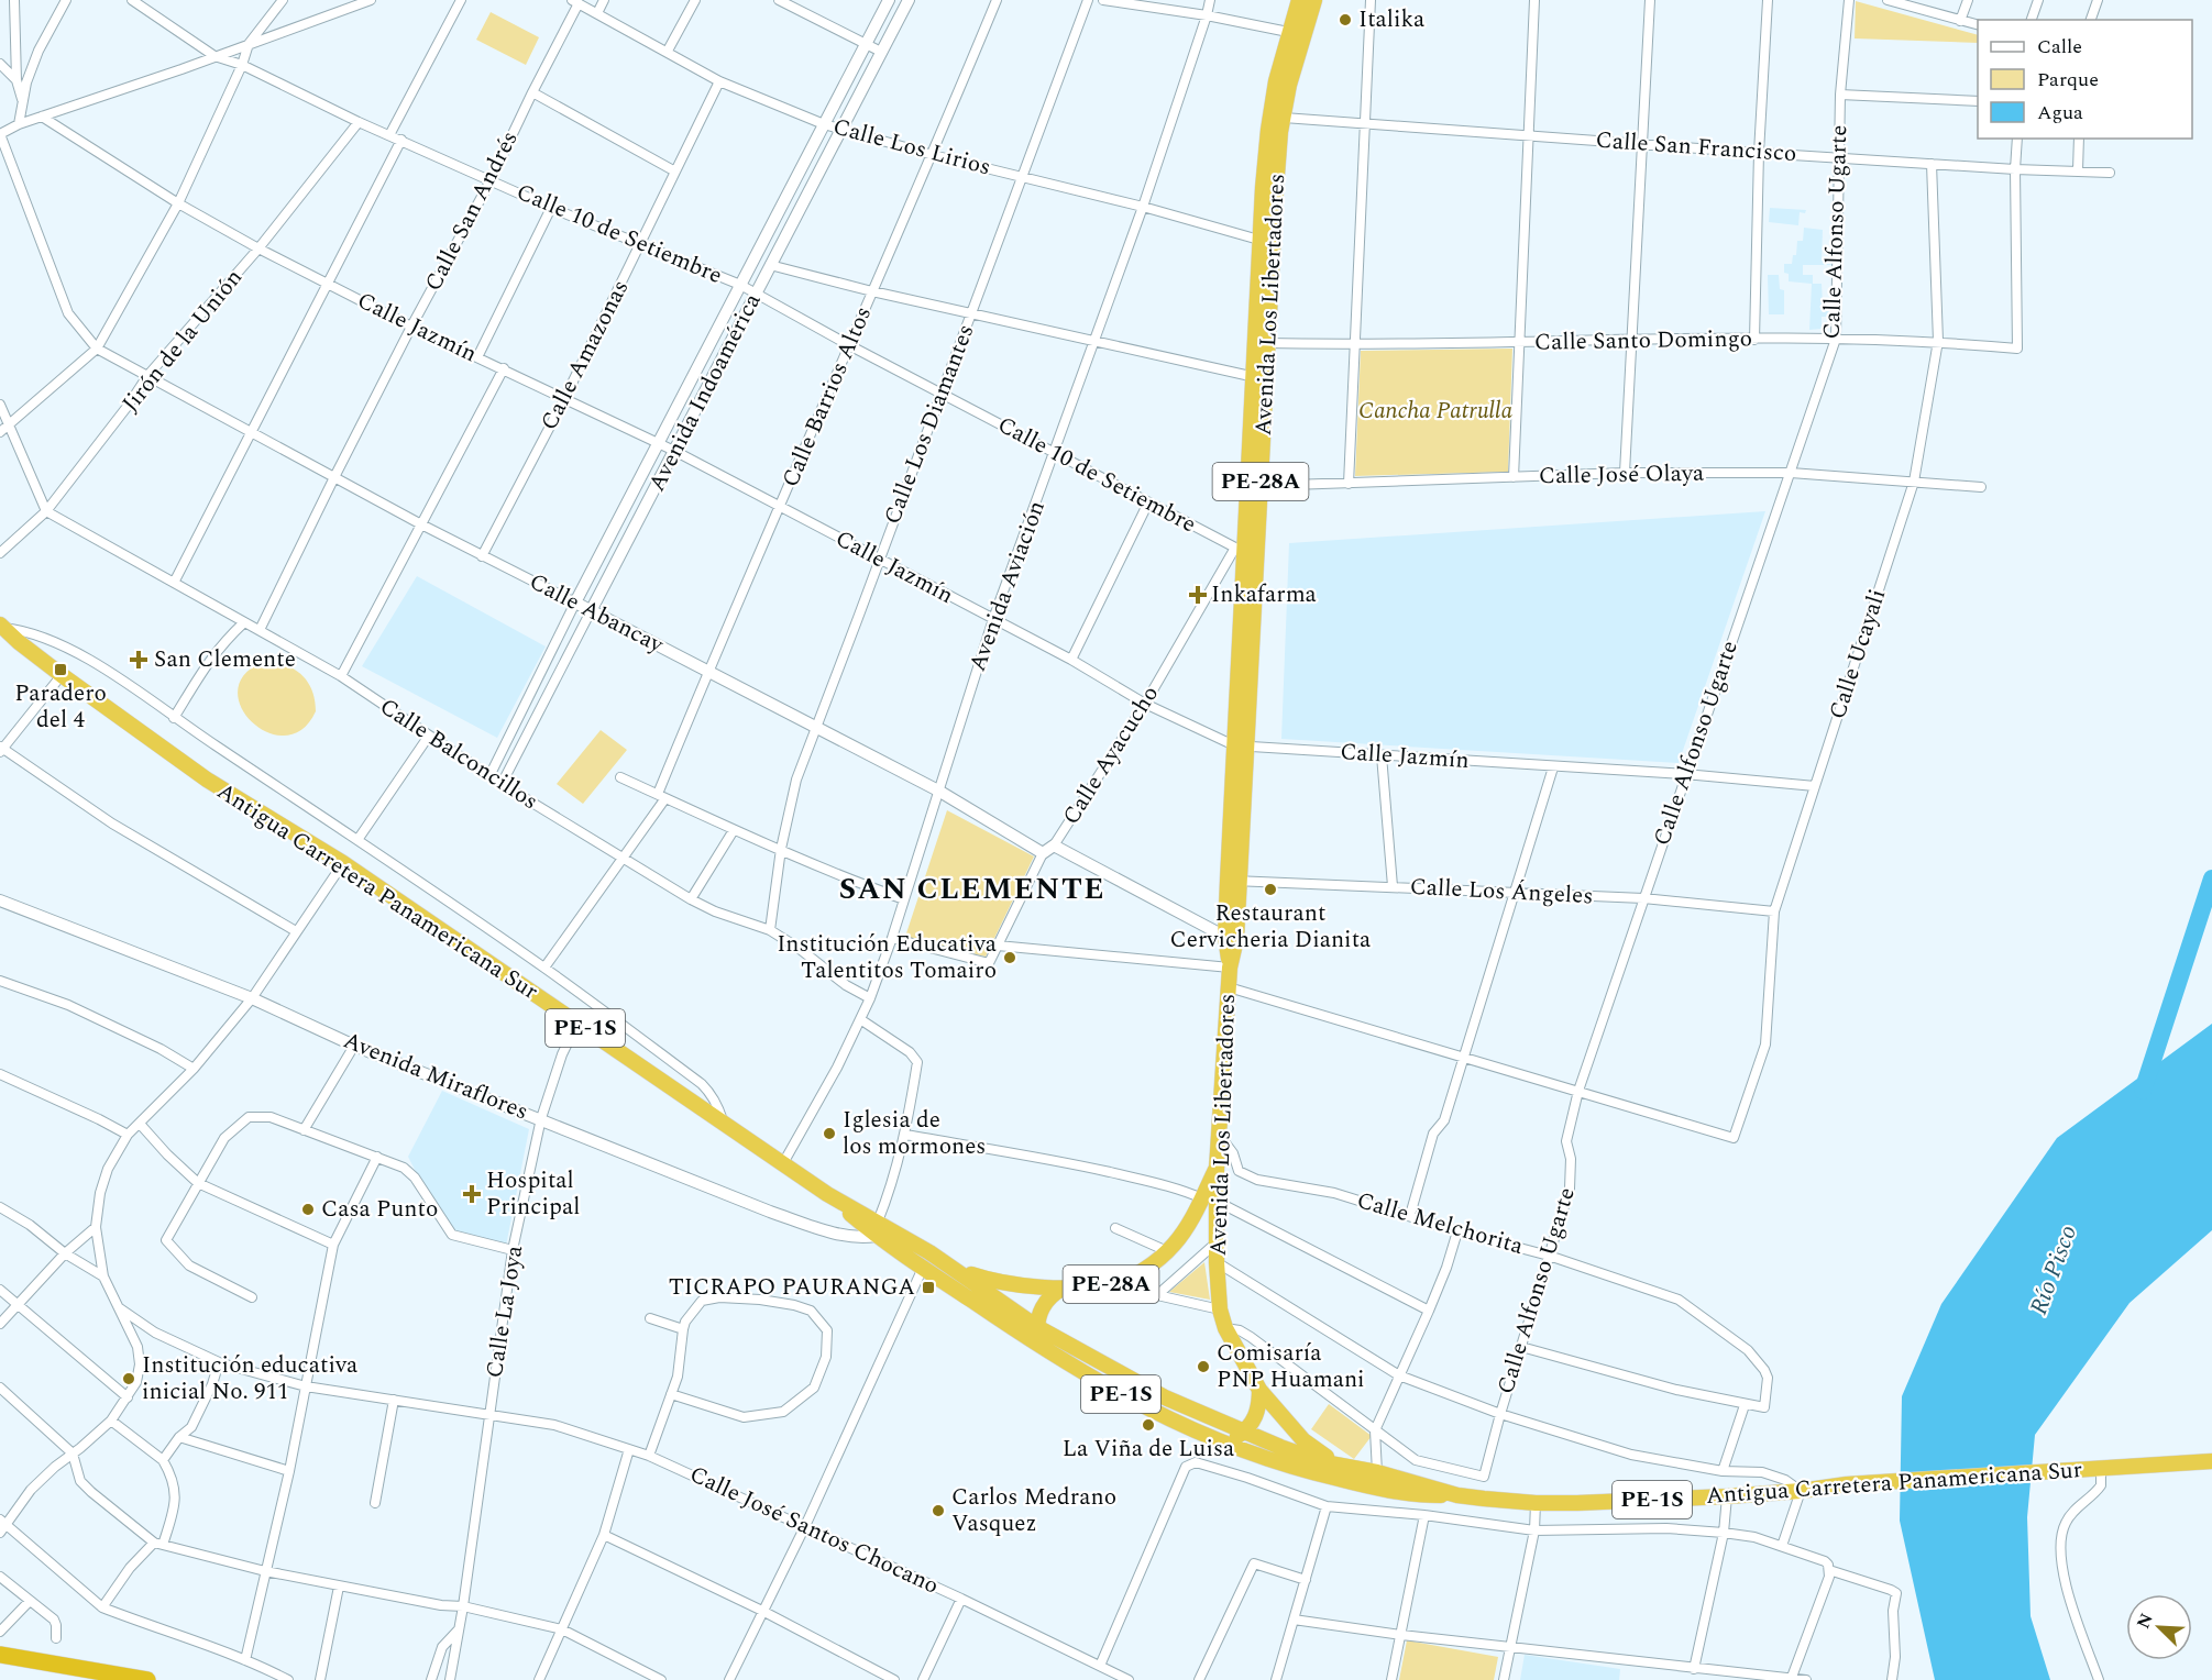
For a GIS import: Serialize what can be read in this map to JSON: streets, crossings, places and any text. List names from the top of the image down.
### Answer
{
  "streets": {
    "highway": [
      "Avenida Los Libertadores",
      "PE-28A",
      "Antigua Carretera Panamericana Sur",
      "PE-1S"
    ],
    "street": [
      "Calle Los Lirios",
      "Calle San Francisco",
      "Calle San Andrés",
      "Calle Alfonso Ugarte",
      "Calle 10 de Setiembre",
      "Calle Jazmín",
      "Jirón de la Unión",
      "Calle Santo Domingo",
      "Calle Amazonas",
      "Avenida Indoamérica",
      "Calle Barrios Altos",
      "Calle Los Diamantes",
      "Calle José Olaya",
      "Avenida Aviación",
      "Calle Abancay",
      "Calle Ucayali",
      "Calle Balconcillos",
      "Calle Ayacucho",
      "Calle Los Ángeles",
      "Avenida Miraflores",
      "Calle Melchorita",
      "Calle La Joya",
      "Calle José Santos Chocano"
    ]
  },
  "crossings": [
    ["Calle Los Lirios", "Calle San Andrés"],
    ["Calle Los Lirios", "Avenida Los Libertadores"],
    ["Calle Los Lirios", "Calle Amazonas"],
    ["Calle Los Lirios", "Avenida Indoamérica"],
    ["Calle Los Lirios", "Calle Barrios Altos"],
    ["Calle Los Lirios", "Calle Los Diamantes"],
    ["Calle Los Lirios", "Avenida Aviación"],
    ["Calle San Francisco", "Calle Alfonso Ugarte"],
    ["Calle San Francisco", "Avenida Los Libertadores"],
    ["Calle San Francisco", "Calle Santo Domingo"],
    ["Calle San Francisco", "Calle Ucayali"],
    ["Calle San Andrés", "Calle 10 de Setiembre"],
    ["Calle San Andrés", "Calle Jazmín"],
    ["Calle San Andrés", "Calle Abancay"],
    ["Calle San Andrés", "Calle Balconcillos"],
    ["Calle Alfonso Ugarte", "Calle Jazmín"],
    ["Calle Alfonso Ugarte", "Calle Santo Domingo"],
    ["Calle Alfonso Ugarte", "Calle José Olaya"],
    ["Calle Alfonso Ugarte", "Calle Ucayali"],
    ["Calle Alfonso Ugarte", "Calle Los Ángeles"],
    ["Calle Alfonso Ugarte", "Calle Melchorita"],
    ["Calle 10 de Setiembre", "Avenida Los Libertadores"],
    ["Calle 10 de Setiembre", "Jirón de la Unión"],
    ["Calle 10 de Setiembre", "Calle Amazonas"],
    ["Calle 10 de Setiembre", "Avenida Indoamérica"],
    ["Calle 10 de Setiembre", "Calle Barrios Altos"],
    ["Calle 10 de Setiembre", "Calle Los Diamantes"],
    ["Calle 10 de Setiembre", "Avenida Aviación"],
    ["Calle 10 de Setiembre", "Calle Ayacucho"],
    ["Avenida Los Libertadores", "Calle Jazmín"],
    ["Avenida Los Libertadores", "Calle Santo Domingo"],
    ["Avenida Los Libertadores", "Calle José Olaya"],
    ["Avenida Los Libertadores", "PE-28A"],
    ["Avenida Los Libertadores", "Calle Ayacucho"],
    ["Avenida Los Libertadores", "Antigua Carretera Panamericana Sur"],
    ["Avenida Los Libertadores", "Calle Los Ángeles"],
    ["Avenida Los Libertadores", "Calle Melchorita"],
    ["Calle Jazmín", "Jirón de la Unión"],
    ["Calle Jazmín", "Calle Amazonas"],
    ["Calle Jazmín", "Avenida Indoamérica"],
    ["Calle Jazmín", "Calle Barrios Altos"],
    ["Calle Jazmín", "Calle Los Diamantes"],
    ["Calle Jazmín", "Avenida Aviación"],
    ["Calle Jazmín", "Calle Ucayali"],
    ["Calle Jazmín", "Calle Ayacucho"],
    ["Jirón de la Unión", "Calle Abancay"],
    ["Jirón de la Unión", "Calle Balconcillos"],
    ["Calle Santo Domingo", "Calle Ucayali"],
    ["Calle Amazonas", "Calle Abancay"],
    ["Avenida Indoamérica", "Calle Abancay"],
    ["Avenida Indoamérica", "Calle Balconcillos"],
    ["Calle Barrios Altos", "Calle Abancay"],
    ["Calle Barrios Altos", "Calle Balconcillos"],
    ["Calle Los Diamantes", "Calle Abancay"],
    ["Calle Los Diamantes", "Calle Balconcillos"],
    ["Calle José Olaya", "Calle Ucayali"],
    ["PE-28A", "Antigua Carretera Panamericana Sur"],
    ["Avenida Aviación", "Calle Abancay"],
    ["Avenida Aviación", "Calle Balconcillos"],
    ["Avenida Aviación", "Calle Ayacucho"],
    ["Avenida Aviación", "Antigua Carretera Panamericana Sur"],
    ["Calle Abancay", "Calle Ayacucho"],
    ["Calle Ucayali", "Calle Los Ángeles"],
    ["Antigua Carretera Panamericana Sur", "Avenida Miraflores"],
    ["Antigua Carretera Panamericana Sur", "Calle La Joya"],
    ["Avenida Miraflores", "Calle La Joya"],
    ["Calle La Joya", "Calle José Santos Chocano"]
  ],
  "districts": ["SAN CLEMENTE"],
  "water": ["Río Pisco"],
  "parks": ["Cancha Patrulla"],
  "places": {
    "other": [
      "Italika",
      "Restaurant Cervicheria Dianita",
      "Institución Educativa Talentitos Tomairo",
      "Iglesia de los mormones",
      "Casa Punto",
      "Comisaría PNP Huamani",
      "Institución educativa inicial No. 911",
      "La Viña de Luisa",
      "Carlos Medrano Vasquez"
    ],
    "health": ["Inkafarma", "San Clemente", "Hospital Principal"],
    "transit": ["Paradero del 4", "TICRAPO PAURANGA"]
  },
  "legend": ["Calle", "Parque", "Agua"],
  "north": "top left"
}
